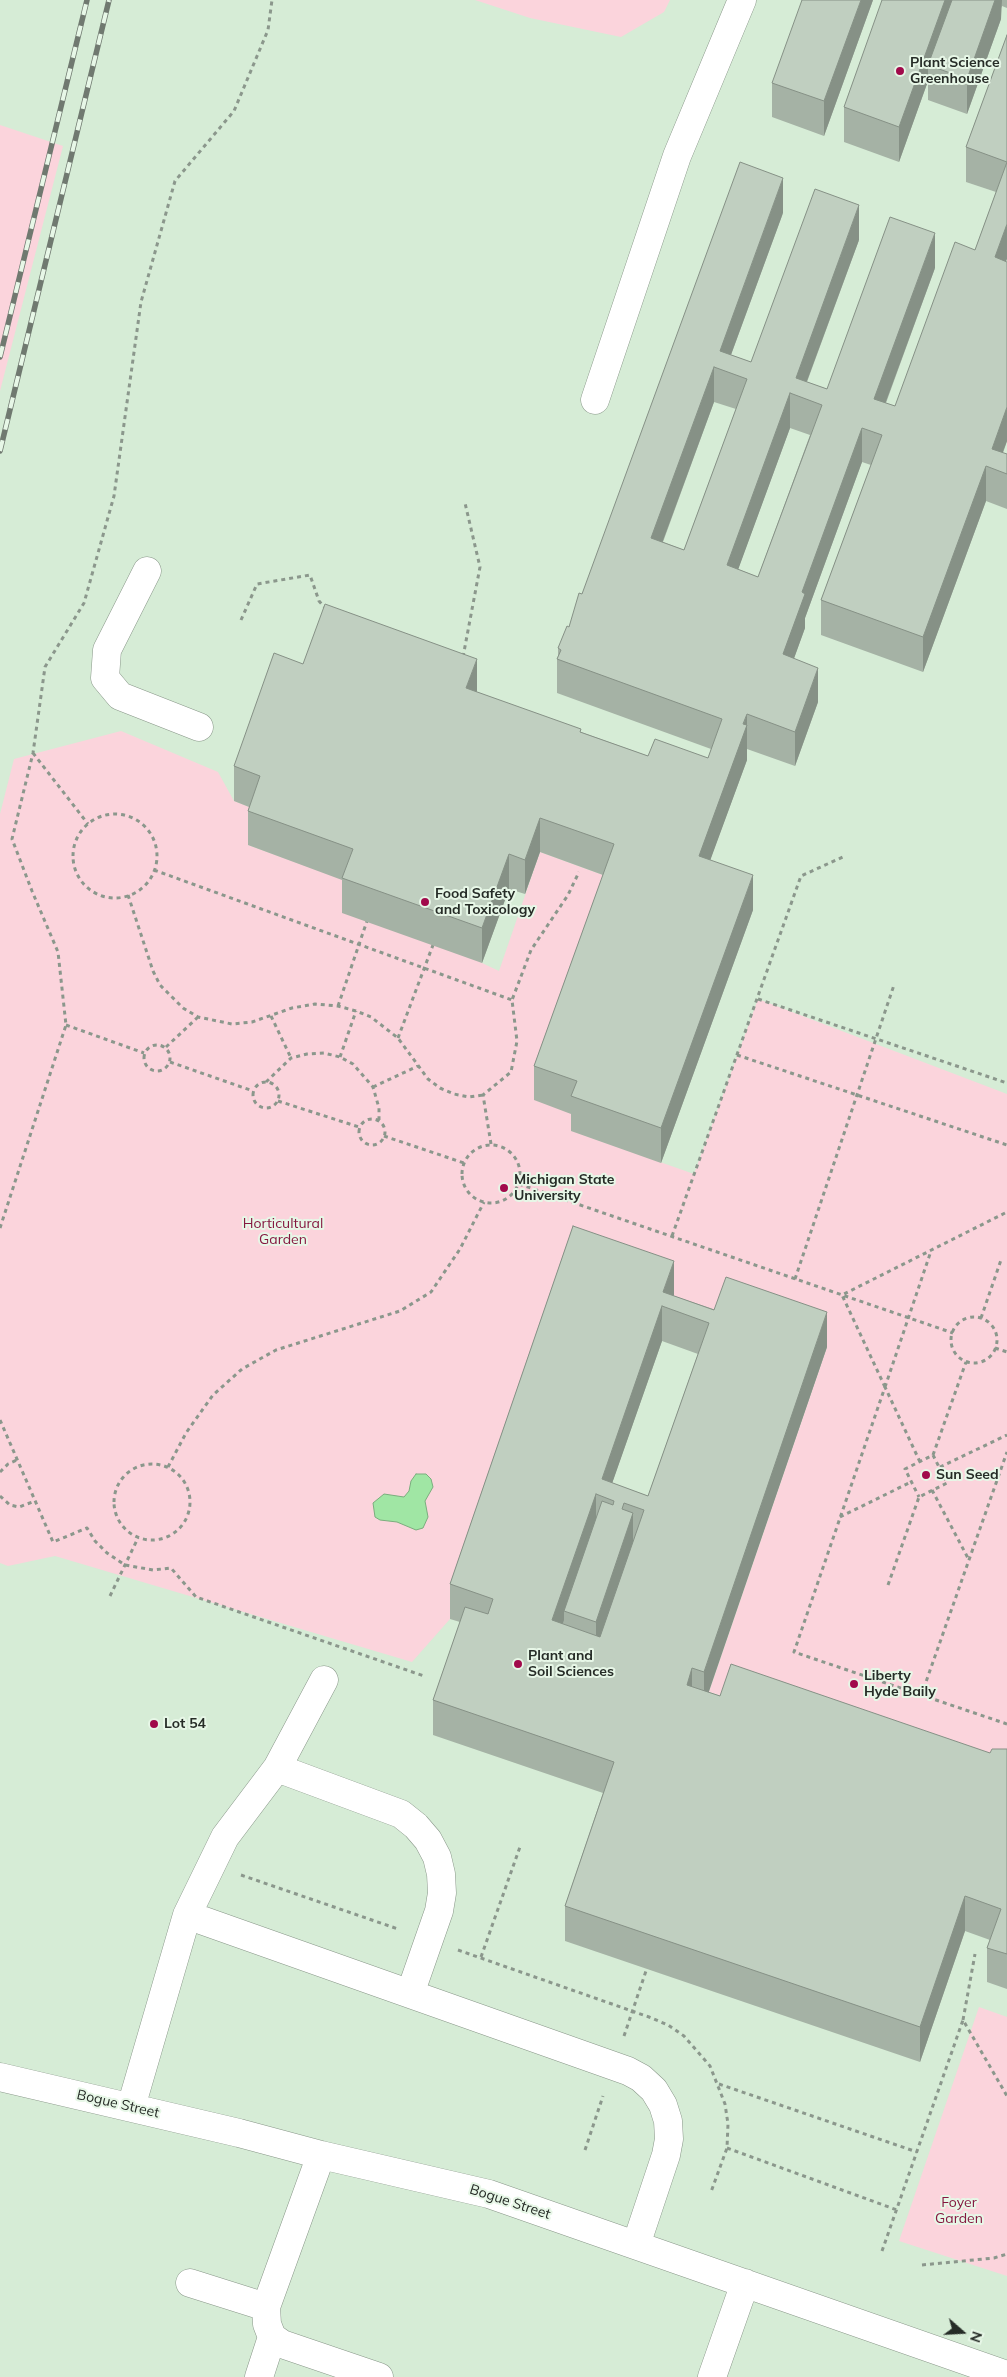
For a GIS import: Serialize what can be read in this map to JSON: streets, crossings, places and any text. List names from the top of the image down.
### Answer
{
  "streets": {
    "street": ["Bogue Street"]
  },
  "parks": ["Horticultural Garden", "Foyer Garden"],
  "places": [
    "Plant Science Greenhouse",
    "Food Safety and Toxicology",
    "Michigan State University",
    "Sun Seed",
    "Plant and Soil Sciences",
    "Liberty Hyde Baily",
    "Lot 54"
  ],
  "north": "right"
}
